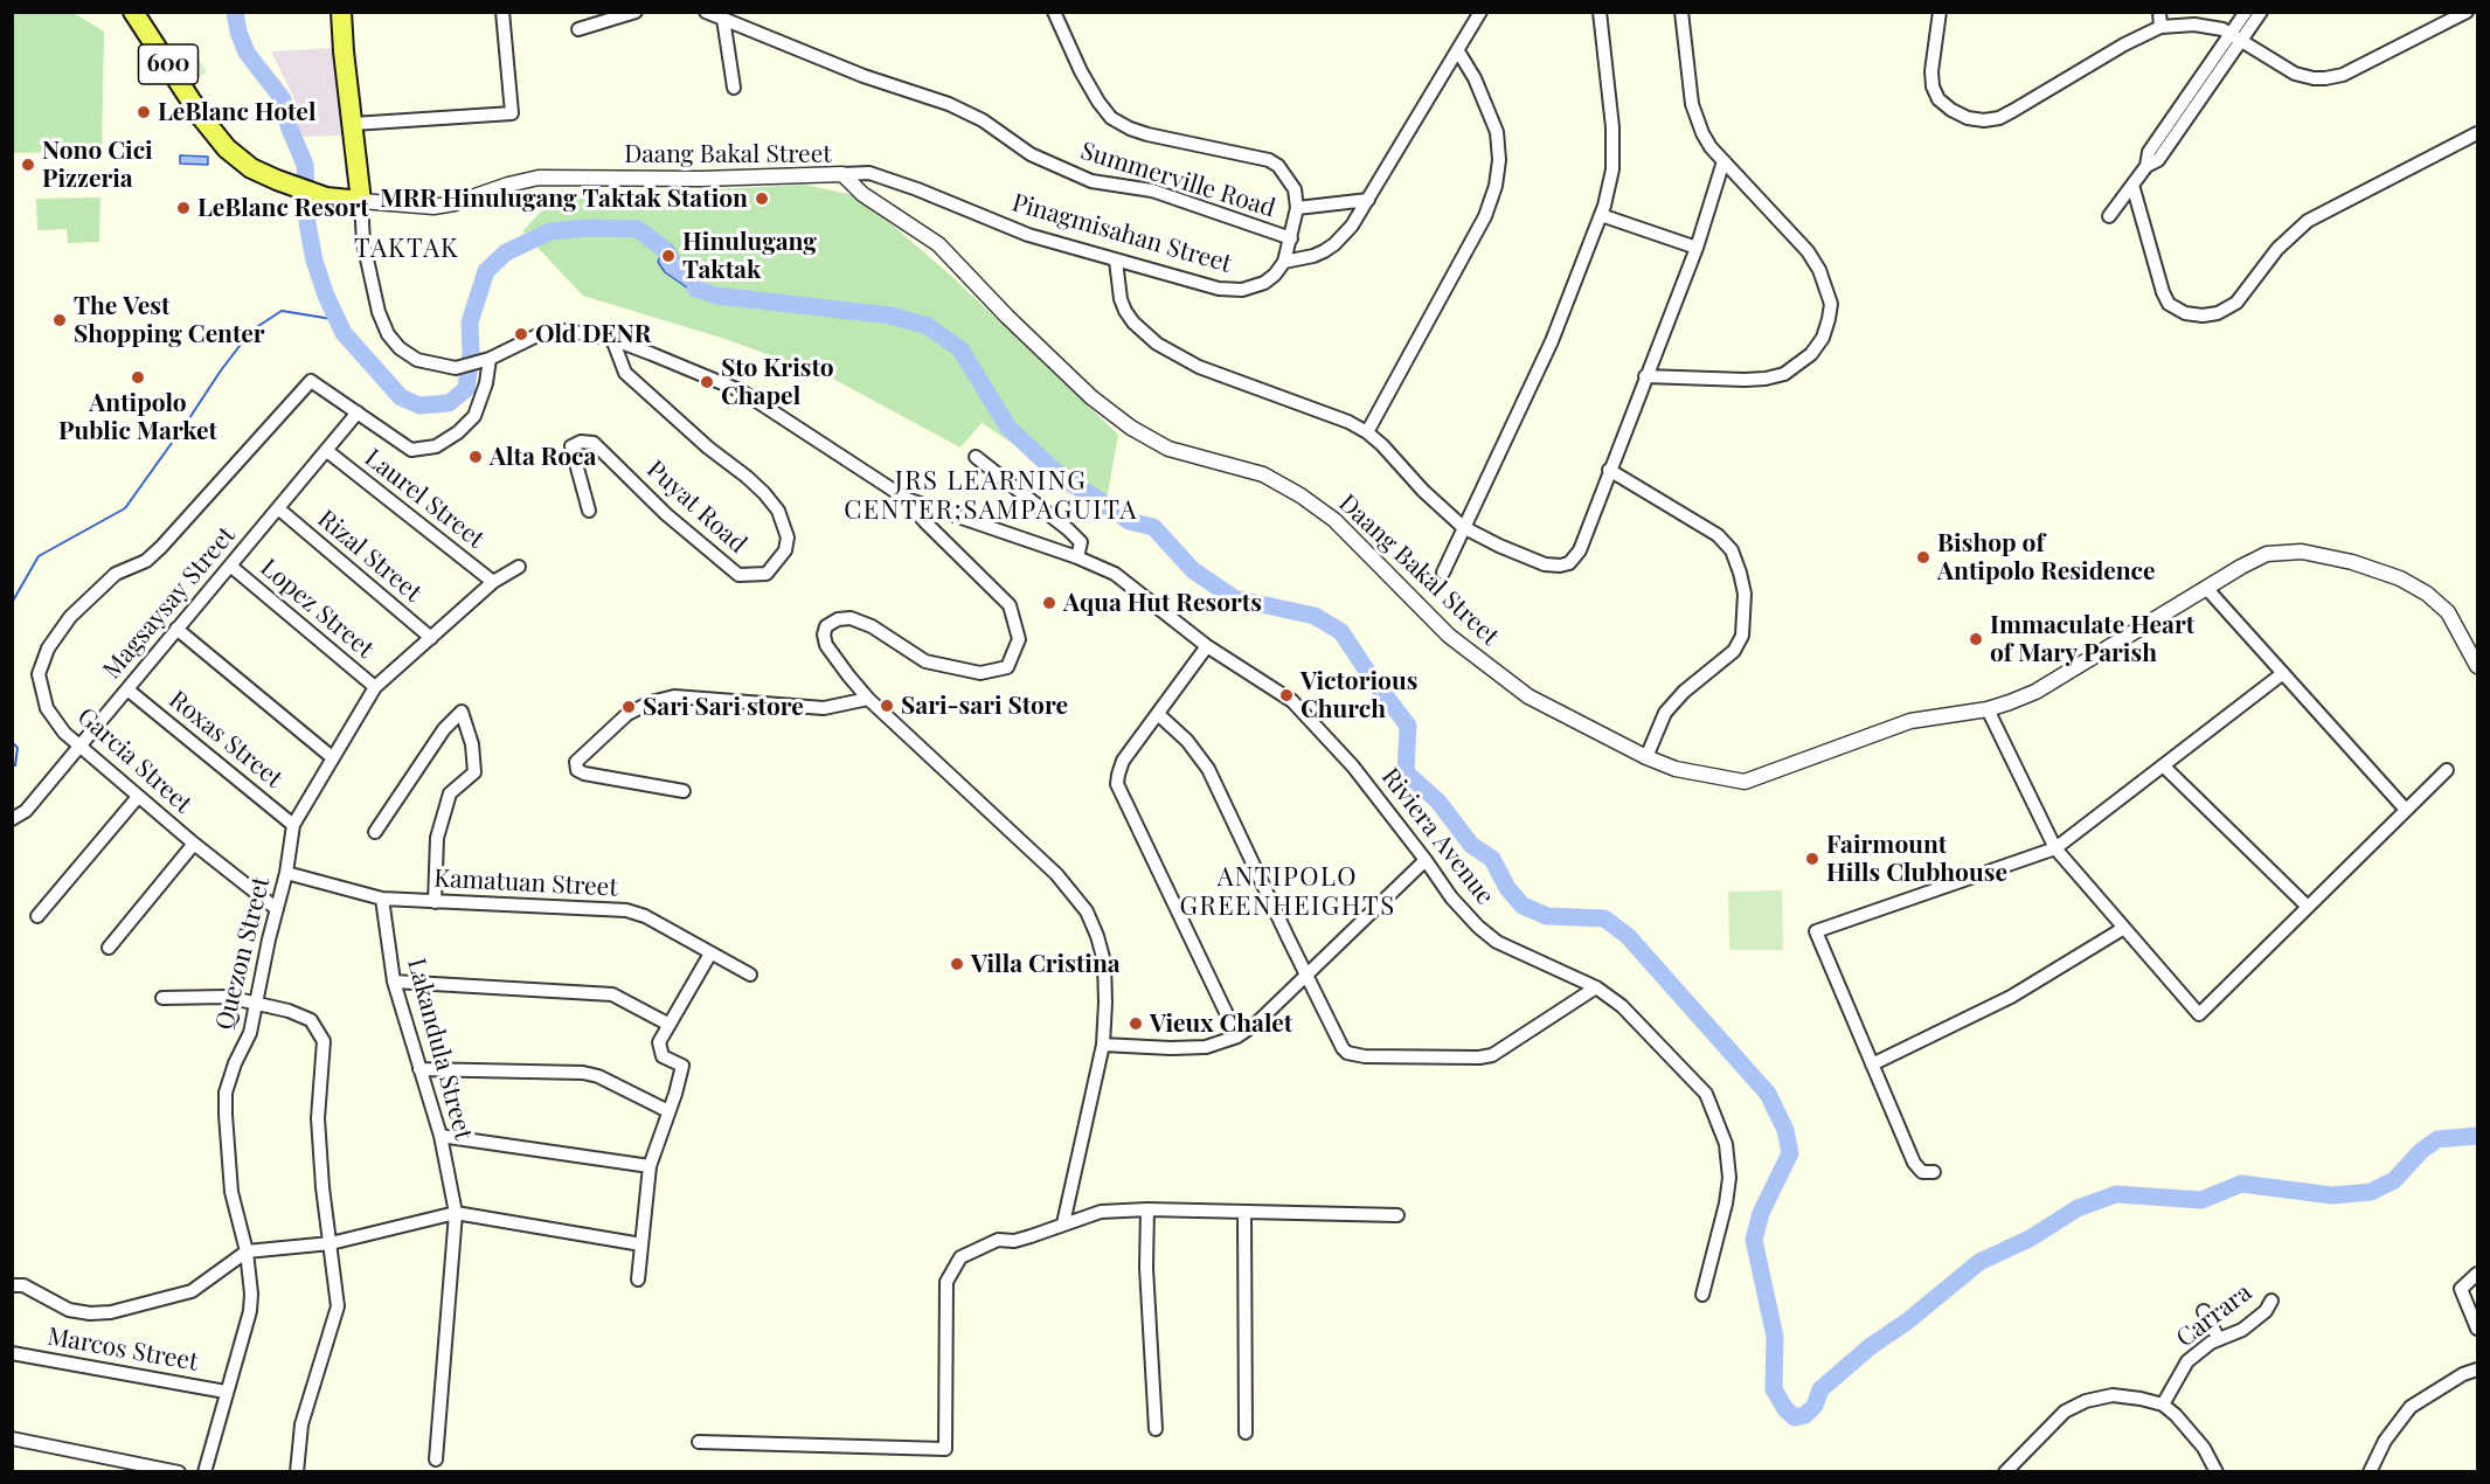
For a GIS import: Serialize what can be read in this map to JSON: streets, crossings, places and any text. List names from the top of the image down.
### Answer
{
  "streets": {
    "main road": ["600"],
    "street": [
      "Daang Bakal Street",
      "Summerville Road",
      "Pinagmisahan Street",
      "Laurel Street",
      "Puyat Road",
      "Rizal Street",
      "Magsaysay Street",
      "Lopez Street",
      "Roxas Street",
      "Garcia Street",
      "Riviera Avenue",
      "Kamatuan Street",
      "Quezon Street",
      "Lakandula Street",
      "Carrara",
      "Marcos Street"
    ]
  },
  "crossings": [
    ["600", "Daang Bakal Street"],
    ["Daang Bakal Street", "Pinagmisahan Street"],
    ["Laurel Street", "Magsaysay Street"],
    ["Laurel Street", "Quezon Street"],
    ["Rizal Street", "Magsaysay Street"],
    ["Rizal Street", "Quezon Street"],
    ["Magsaysay Street", "Lopez Street"],
    ["Magsaysay Street", "Roxas Street"],
    ["Magsaysay Street", "Garcia Street"],
    ["Lopez Street", "Quezon Street"],
    ["Roxas Street", "Quezon Street"],
    ["Garcia Street", "Quezon Street"],
    ["Kamatuan Street", "Quezon Street"],
    ["Kamatuan Street", "Lakandula Street"],
    ["Quezon Street", "Marcos Street"]
  ],
  "districts": ["TAKTAK", "JRS LEARNING CENTER;SAMPAGUITA", "ANTIPOLO GREENHEIGHTS"],
  "places": [
    "LeBlanc Hotel",
    "Nono Cici Pizzeria",
    "MRR Hinulugang Taktak Station",
    "LeBlanc Resort",
    "Hinulugang Taktak",
    "The Vest Shopping Center",
    "Old DENR",
    "Antipolo Public Market",
    "Sto Kristo Chapel",
    "Alta Roca",
    "Bishop of Antipolo Residence",
    "Aqua Hut Resorts",
    "Immaculate Heart of Mary Parish",
    "Victorious Church",
    "Sari-sari Store",
    "Sari Sari store",
    "Fairmount Hills Clubhouse",
    "Villa Cristina",
    "Vieux Chalet"
  ]
}
